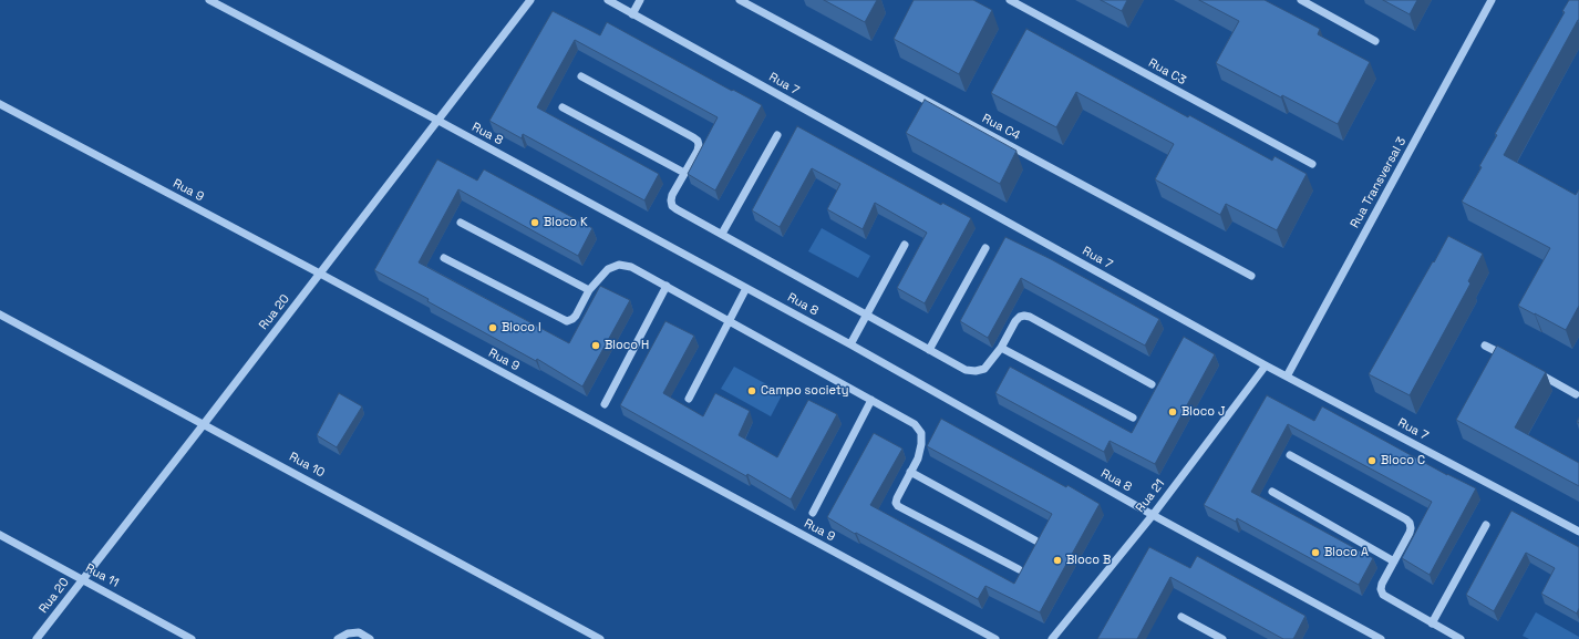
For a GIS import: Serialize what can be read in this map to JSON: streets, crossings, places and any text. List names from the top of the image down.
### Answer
{
  "streets": {
    "street": [
      "Rua C3",
      "Rua 7",
      "Rua C4",
      "Rua 8",
      "Rua Transversal 3",
      "Rua 9",
      "Rua 20",
      "Rua 10",
      "Rua 21",
      "Rua 11"
    ]
  },
  "crossings": [
    ["Rua 7", "Rua Transversal 3"],
    ["Rua 7", "Rua 21"],
    ["Rua 8", "Rua 20"],
    ["Rua 8", "Rua 21"],
    ["Rua 9", "Rua 20"],
    ["Rua 20", "Rua 10"],
    ["Rua 20", "Rua 11"]
  ],
  "places": [
    "Bloco K",
    "Bloco I",
    "Bloco H",
    "Campo society",
    "Bloco J",
    "Bloco C",
    "Bloco A",
    "Bloco B"
  ]
}
